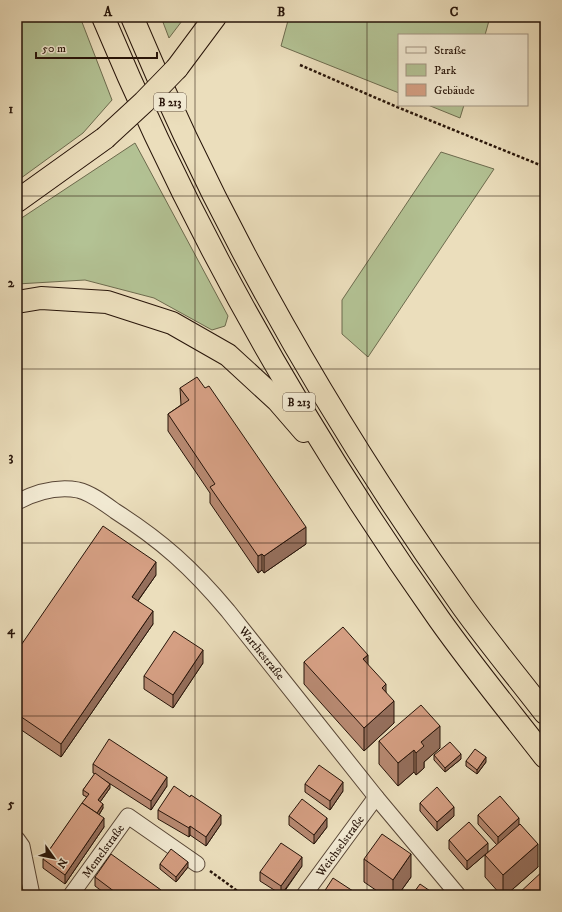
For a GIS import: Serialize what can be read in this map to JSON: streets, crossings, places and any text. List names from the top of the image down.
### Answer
{
  "streets": {
    "highway": ["B 213"],
    "street": ["Warthestraße", "Weichselstraße", "Memelstraße"]
  },
  "crossings": [
    ["Warthestraße", "Weichselstraße"]
  ],
  "legend": ["Straße", "Park", "Gebäude"],
  "scale_bar": "50 m",
  "north": "bottom right",
  "grid": {
    "columns": ["A", "B", "C"],
    "rows": [
      "1",
      "2",
      "3",
      "4",
      "5"
    ]
  }
}
